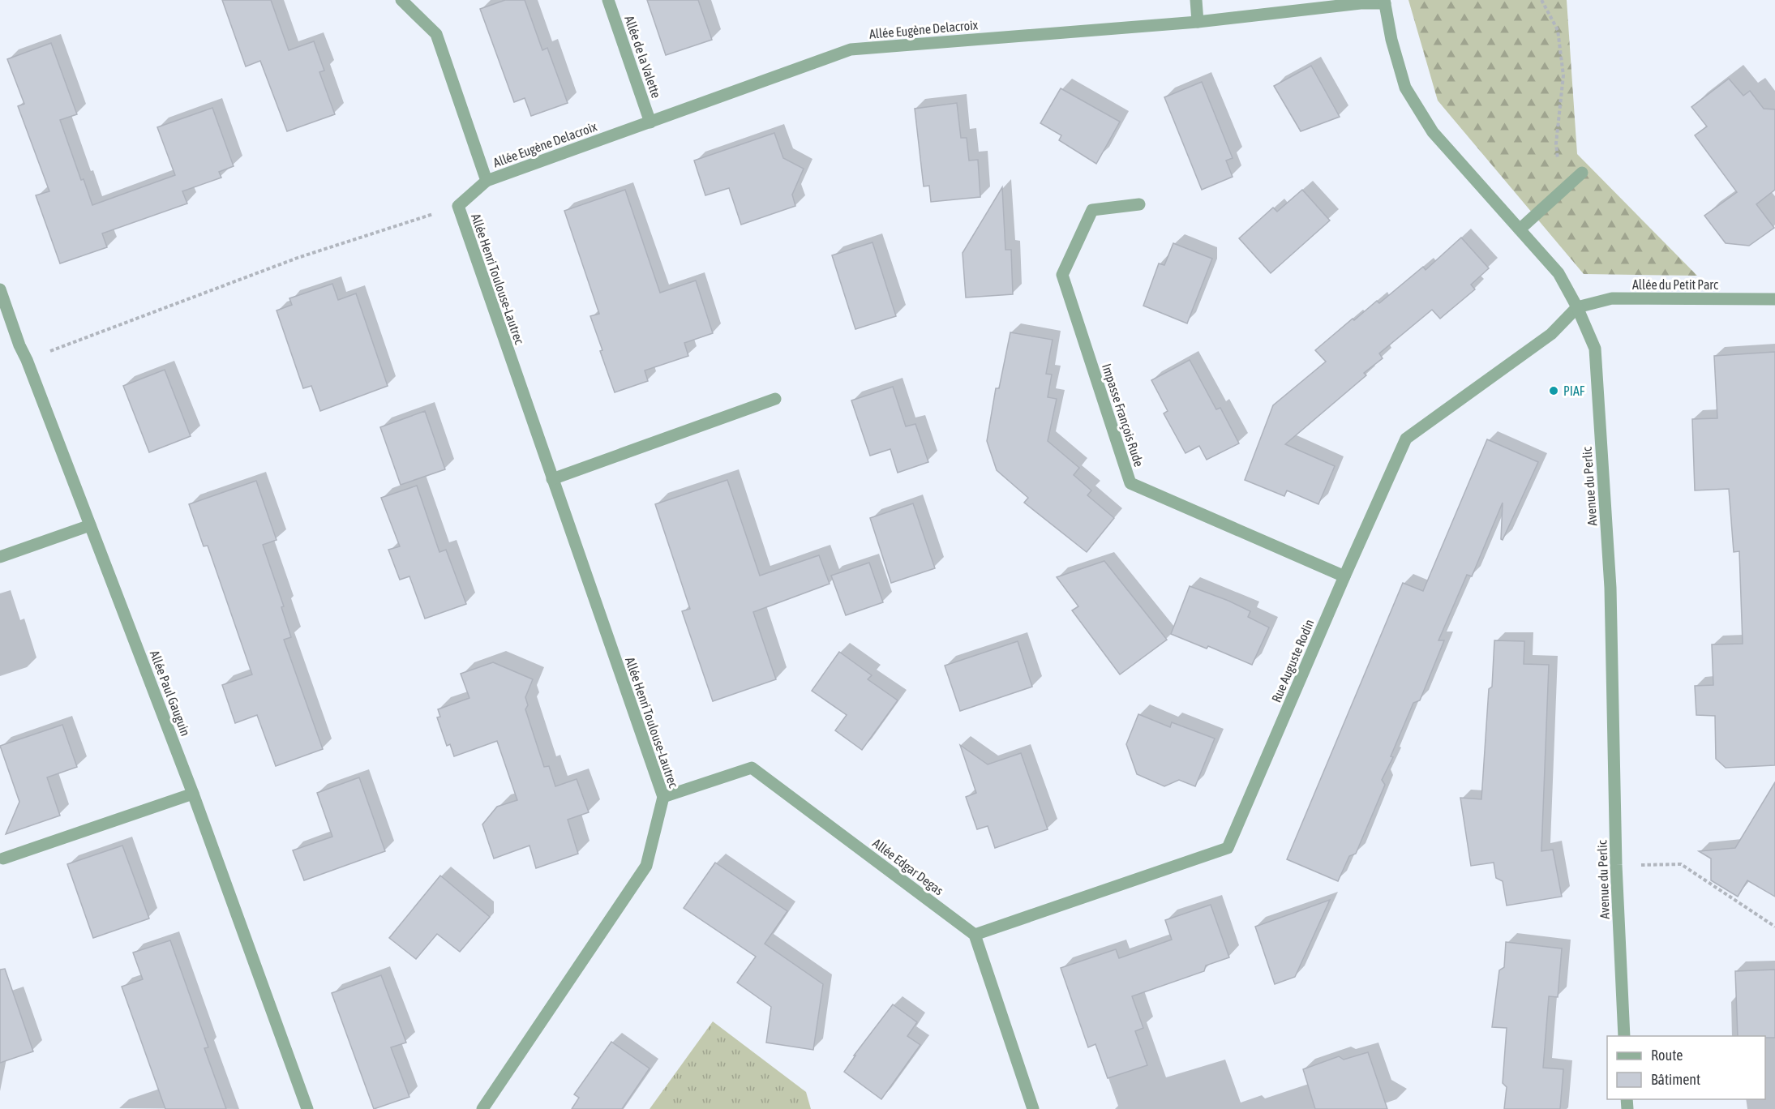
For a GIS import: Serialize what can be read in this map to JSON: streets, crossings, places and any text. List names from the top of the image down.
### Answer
{
  "streets": {
    "street": [
      "Allée Eugène Delacroix",
      "Allée de la Valette",
      "Allée Henri Toulouse-Lautrec",
      "Allée du Petit Parc",
      "Impasse François Rude",
      "Avenue du Perlic",
      "Rue Auguste Rodin",
      "Allée Paul Gauguin",
      "Allée Edgar Degas"
    ]
  },
  "crossings": [
    ["Allée Eugène Delacroix", "Allée de la Valette"],
    ["Allée Eugène Delacroix", "Allée Henri Toulouse-Lautrec"],
    ["Allée Eugène Delacroix", "Avenue du Perlic"],
    ["Allée Henri Toulouse-Lautrec", "Allée Edgar Degas"],
    ["Allée du Petit Parc", "Avenue du Perlic"],
    ["Allée du Petit Parc", "Rue Auguste Rodin"],
    ["Impasse François Rude", "Rue Auguste Rodin"],
    ["Avenue du Perlic", "Rue Auguste Rodin"],
    ["Rue Auguste Rodin", "Allée Edgar Degas"]
  ],
  "places": ["PIAF"],
  "legend": ["Route", "Bâtiment"]
}
